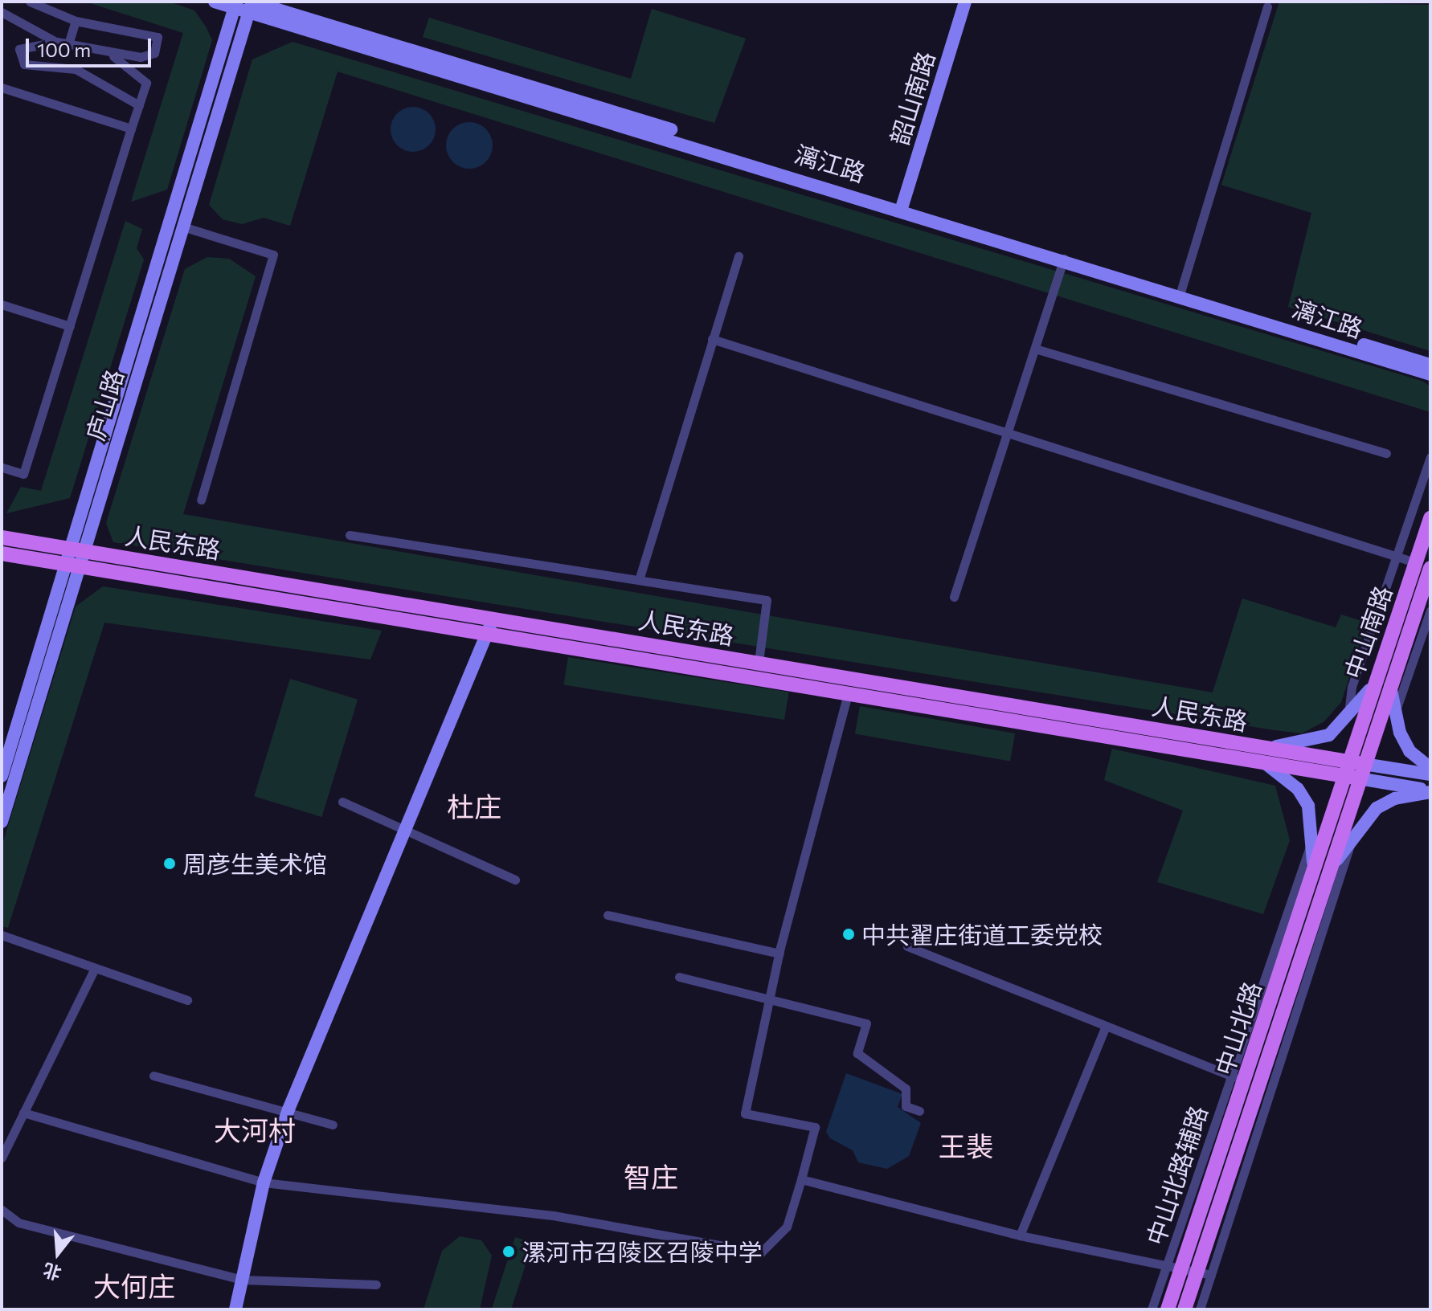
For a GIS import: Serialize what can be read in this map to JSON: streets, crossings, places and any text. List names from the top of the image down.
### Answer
{
  "streets": {
    "main road": ["人民东路", "中山南路", "中山北路"],
    "street": [
      "韶山南路",
      "漓江路",
      "庐山路",
      "中山北路辅路"
    ]
  },
  "crossings": [
    ["韶山南路", "漓江路"],
    ["漓江路", "庐山路"],
    ["庐山路", "人民东路"],
    ["人民东路", "中山南路"],
    ["人民东路", "中山北路"],
    ["中山南路", "中山北路"],
    ["中山北路", "中山北路辅路"]
  ],
  "districts": [
    "杜庄",
    "大河村",
    "王裴",
    "智庄",
    "大何庄"
  ],
  "places": ["周彦生美术馆", "中共翟庄街道工委党校", "漯河市召陵区召陵中学"],
  "scale_bar": "100 m",
  "north": "bottom"
}
